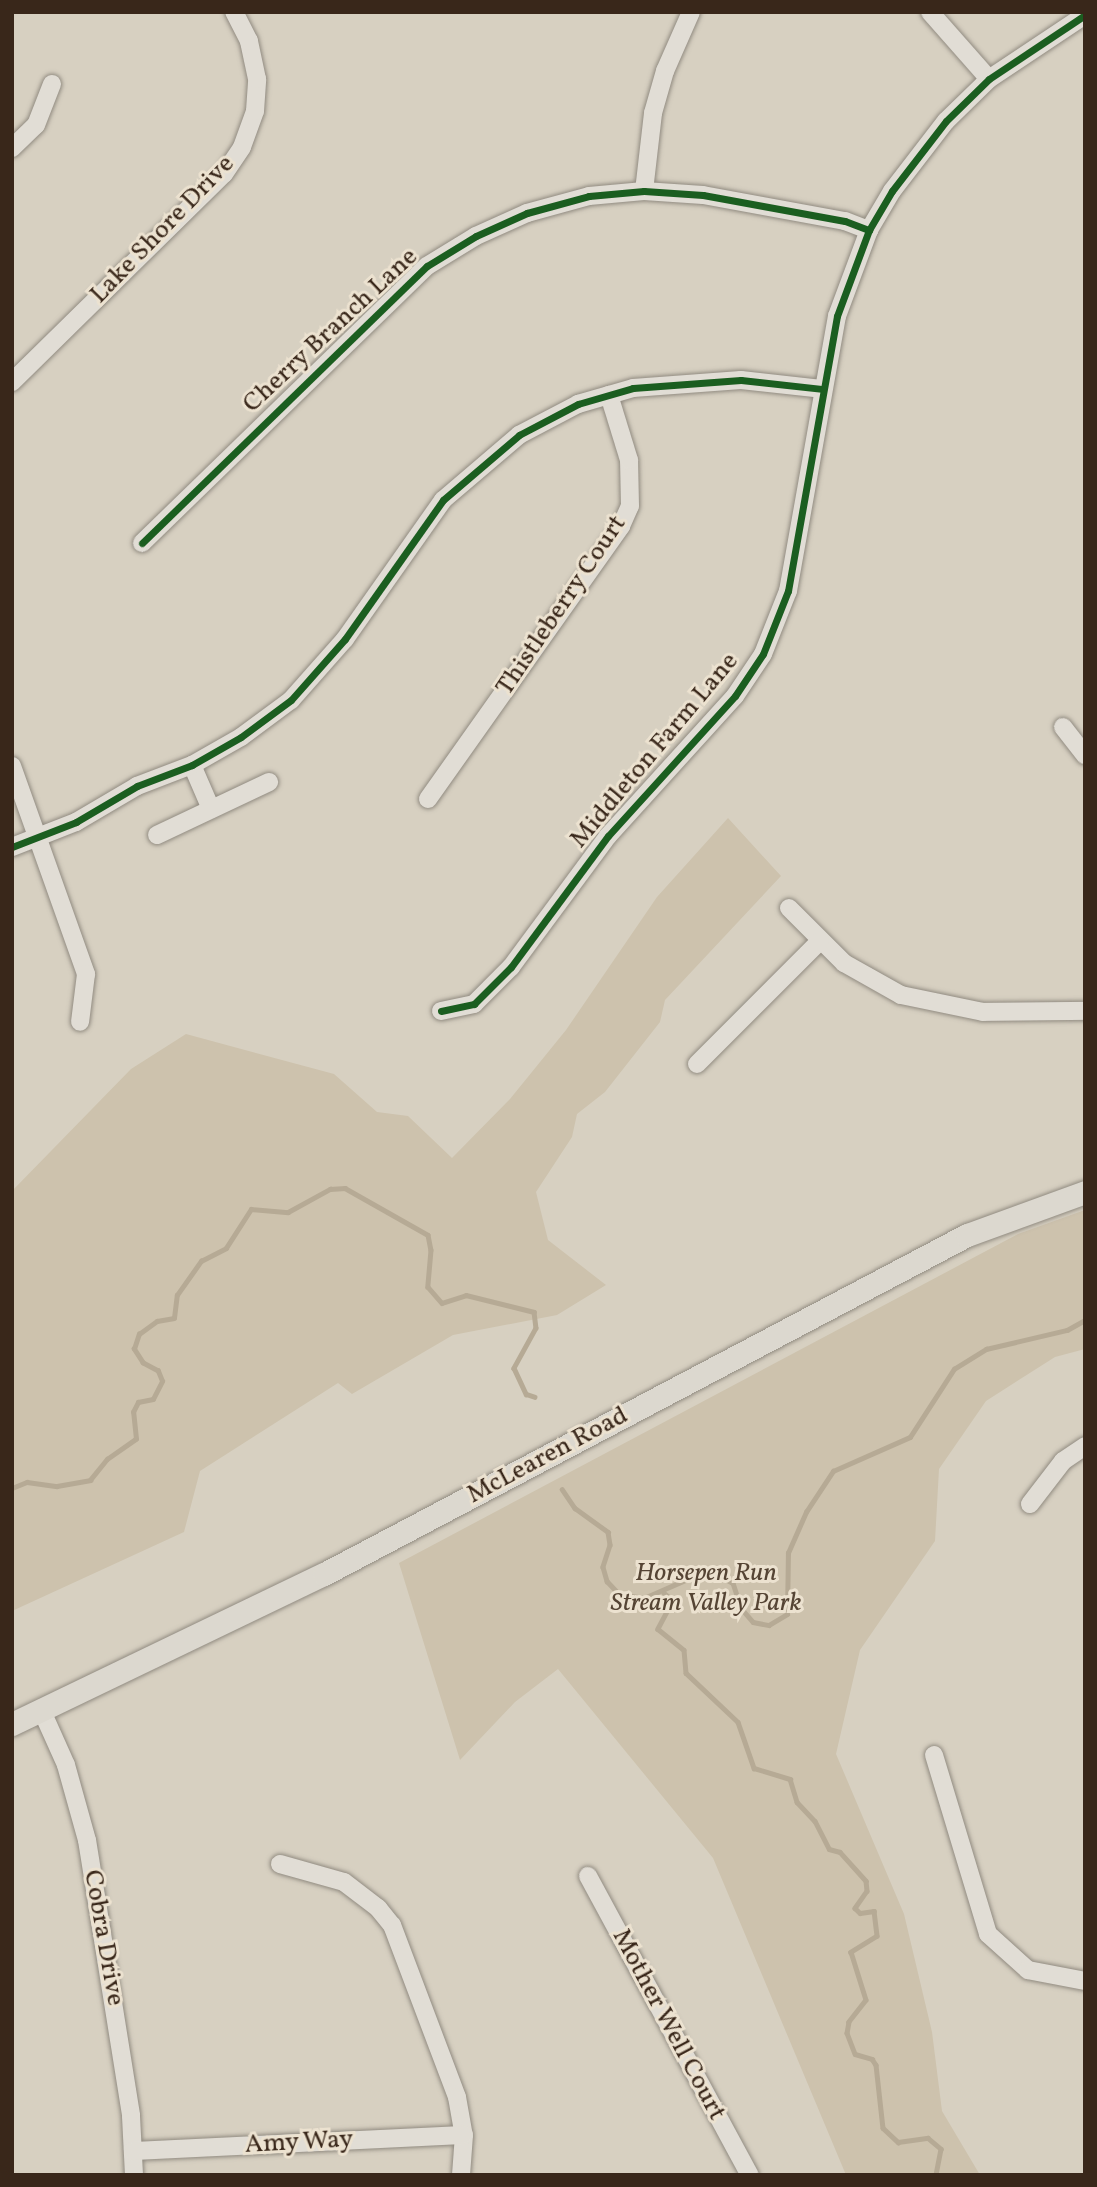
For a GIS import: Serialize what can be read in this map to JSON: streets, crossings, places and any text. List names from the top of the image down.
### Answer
{
  "streets": {
    "main road": ["McLearen Road"],
    "street": [
      "Lake Shore Drive",
      "Cherry Branch Lane",
      "Thistleberry Court",
      "Middleton Farm Lane",
      "Cobra Drive",
      "Mother Well Court",
      "Amy Way"
    ]
  },
  "crossings": [
    ["Cherry Branch Lane", "Middleton Farm Lane"],
    ["McLearen Road", "Cobra Drive"],
    ["Cobra Drive", "Amy Way"]
  ],
  "parks": ["Horsepen Run Stream Valley Park"]
}
